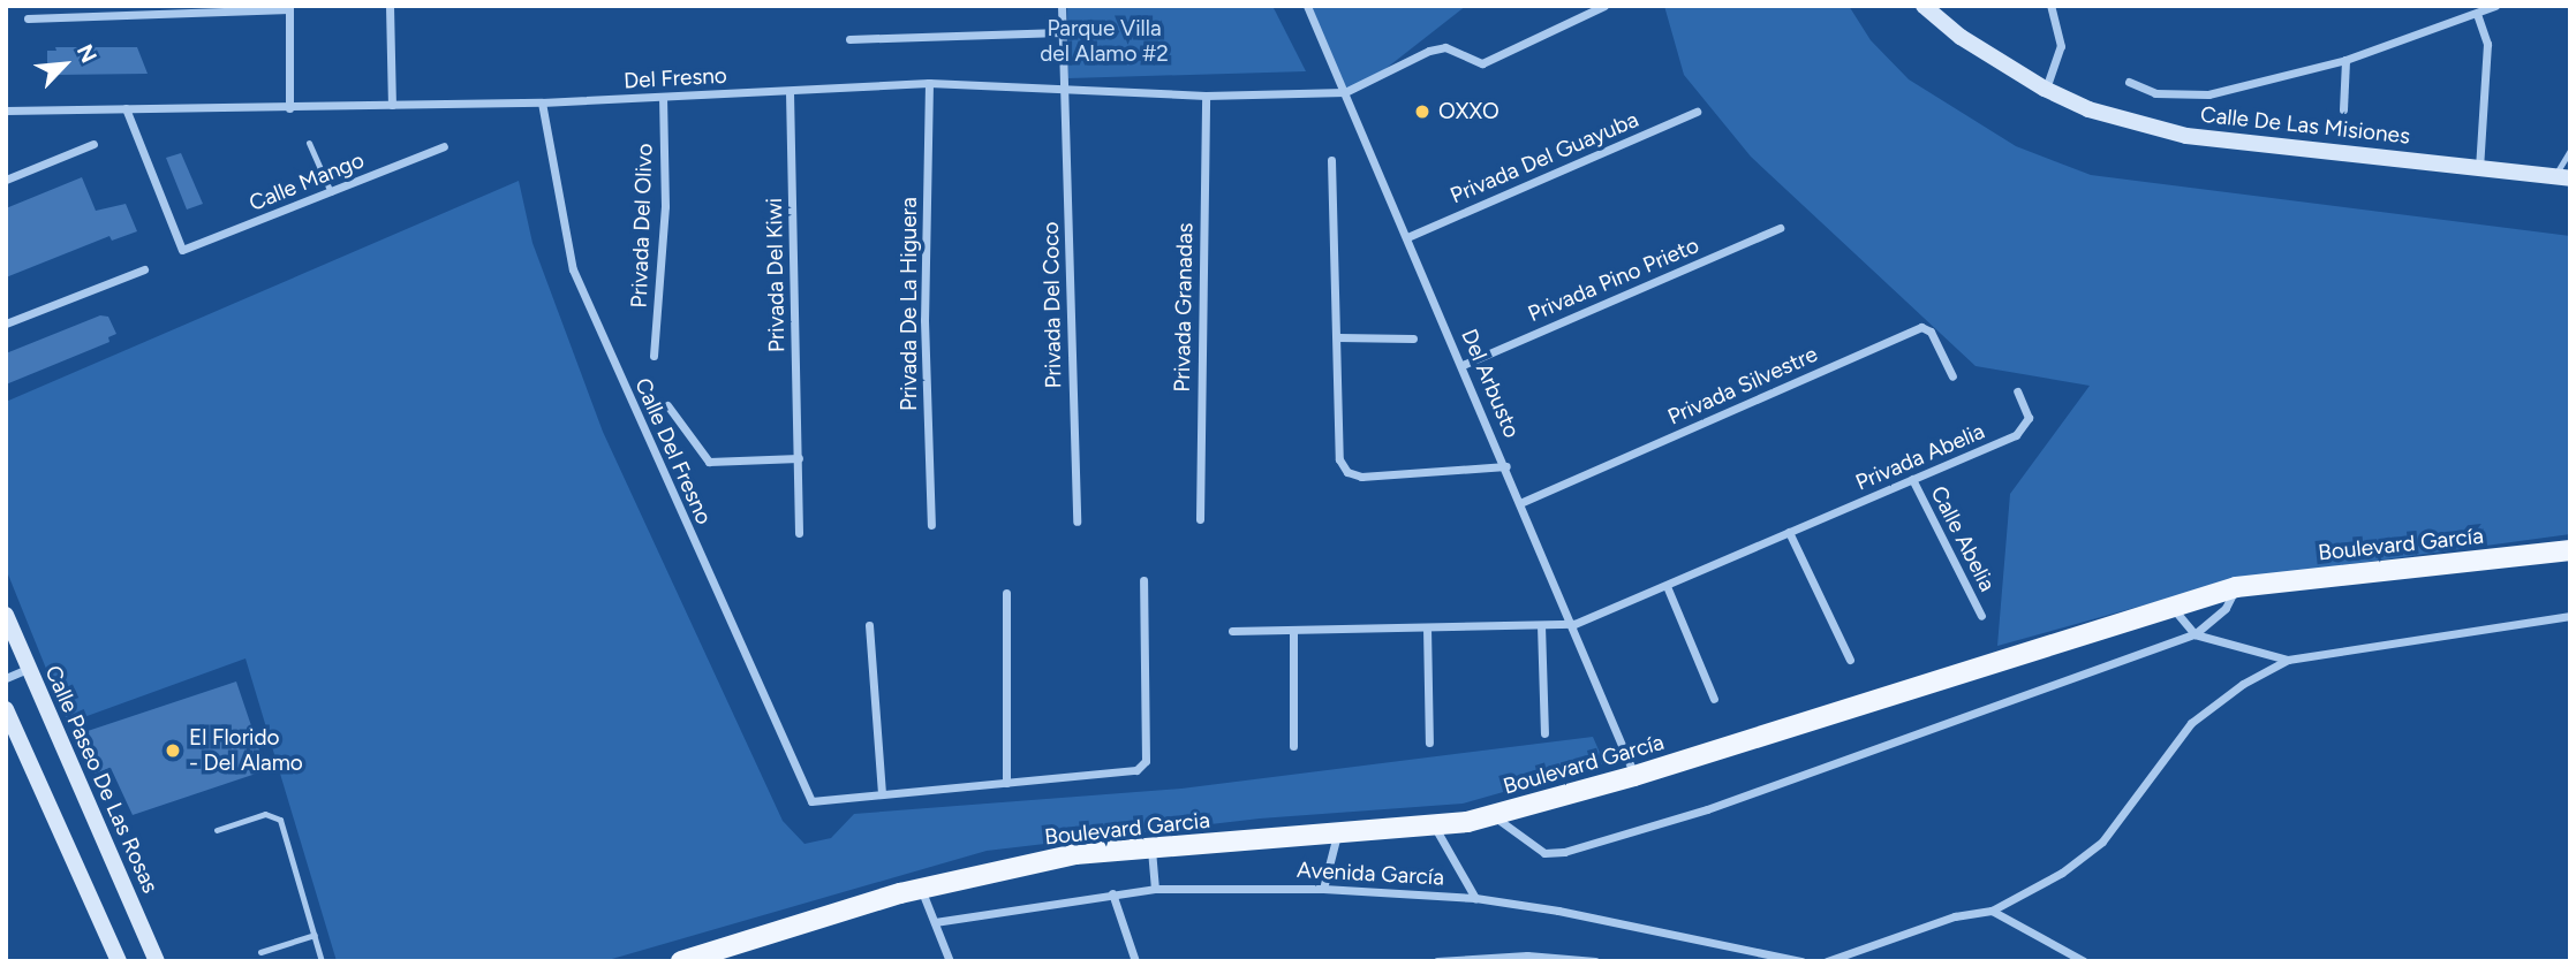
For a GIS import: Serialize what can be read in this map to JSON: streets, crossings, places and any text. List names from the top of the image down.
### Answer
{
  "streets": {
    "main road": ["Boulevard García", "Boulevard Garcia"],
    "street": [
      "Del Fresno",
      "Calle De Las Misiones",
      "Privada Del Guayuba",
      "Calle Mango",
      "Privada Del Olivo",
      "Privada Del Kiwi",
      "Privada Pino Prieto",
      "Privada De La Higuera",
      "Privada Del Coco",
      "Privada Granadas",
      "Del Arbusto",
      "Privada Silvestre",
      "Calle Del Fresno",
      "Privada Abelia",
      "Calle Abelia",
      "Calle Paseo De Las Rosas",
      "Avenida García"
    ]
  },
  "crossings": [
    ["Del Fresno", "Calle Mango"],
    ["Del Fresno", "Privada Del Olivo"],
    ["Del Fresno", "Privada Del Kiwi"],
    ["Del Fresno", "Privada De La Higuera"],
    ["Del Fresno", "Privada Del Coco"],
    ["Del Fresno", "Privada Granadas"],
    ["Del Fresno", "Del Arbusto"],
    ["Del Fresno", "Calle Del Fresno"],
    ["Privada Del Guayuba", "Del Arbusto"],
    ["Privada Pino Prieto", "Del Arbusto"],
    ["Del Arbusto", "Privada Silvestre"],
    ["Del Arbusto", "Privada Abelia"],
    ["Del Arbusto", "Boulevard García"],
    ["Privada Abelia", "Calle Abelia"],
    ["Boulevard García", "Boulevard Garcia"]
  ],
  "parks": ["Parque Villa del Alamo #2"],
  "places": ["OXXO", "El Florido - Del Alamo"],
  "north": "top right"
}
